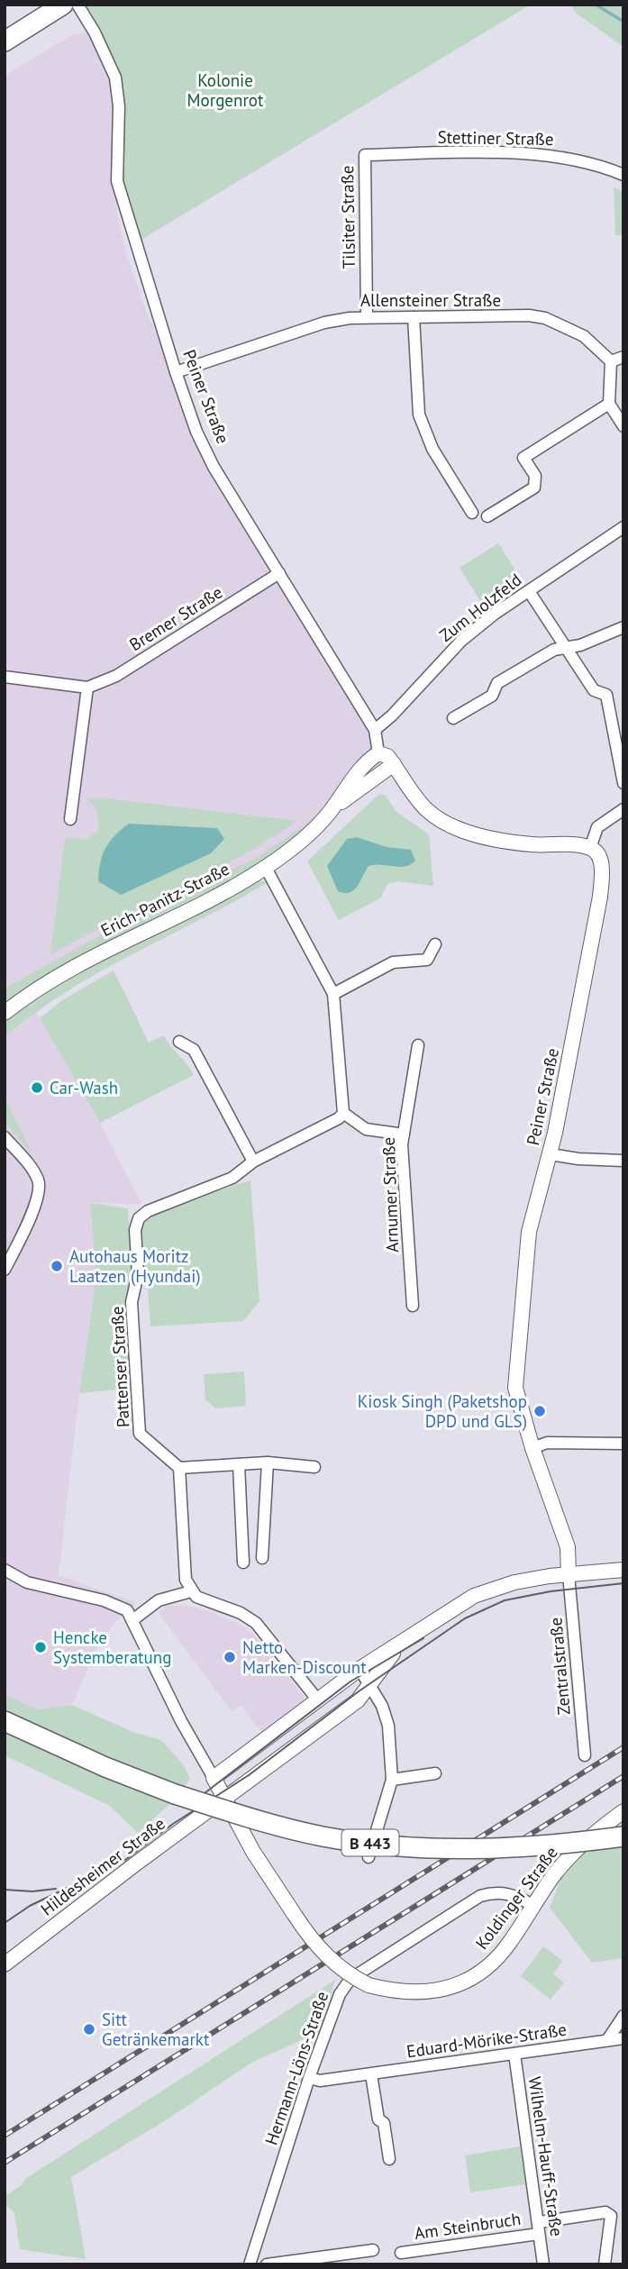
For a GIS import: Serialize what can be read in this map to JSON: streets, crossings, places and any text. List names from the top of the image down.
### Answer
{
  "streets": {
    "main road": ["B 443"],
    "street": [
      "Stettiner Straße",
      "Tilsiter Straße",
      "Allensteiner Straße",
      "Peiner Straße",
      "Zum Holzfeld",
      "Bremer Straße",
      "Erich-Panitz-Straße",
      "Arnumer Straße",
      "Pattenser Straße",
      "Zentralstraße",
      "Hildesheimer Straße",
      "Koldinger Straße",
      "Eduard-Mörike-Straße",
      "Hermann-Löns-Straße",
      "Wilhelm-Hauff-Straße",
      "Am Steinbruch"
    ]
  },
  "crossings": [
    ["Stettiner Straße", "Tilsiter Straße"],
    ["Tilsiter Straße", "Allensteiner Straße"],
    ["Allensteiner Straße", "Peiner Straße"],
    ["Peiner Straße", "Zum Holzfeld"],
    ["Peiner Straße", "Bremer Straße"],
    ["Peiner Straße", "Erich-Panitz-Straße"],
    ["Peiner Straße", "Zentralstraße"],
    ["Peiner Straße", "Hildesheimer Straße"],
    ["Zentralstraße", "Hildesheimer Straße"],
    ["Hildesheimer Straße", "Koldinger Straße"],
    ["Koldinger Straße", "Hermann-Löns-Straße"],
    ["Eduard-Mörike-Straße", "Hermann-Löns-Straße"],
    ["Eduard-Mörike-Straße", "Wilhelm-Hauff-Straße"],
    ["Wilhelm-Hauff-Straße", "Am Steinbruch"]
  ],
  "parks": ["Kolonie Morgenrot"],
  "places": [
    "Car-Wash",
    "Autohaus Moritz Laatzen (Hyundai)",
    "Kiosk Singh (Paketshop DPD und GLS)",
    "Hencke Systemberatung",
    "Netto Marken-Discount",
    "Sitt Getränkemarkt"
  ]
}
